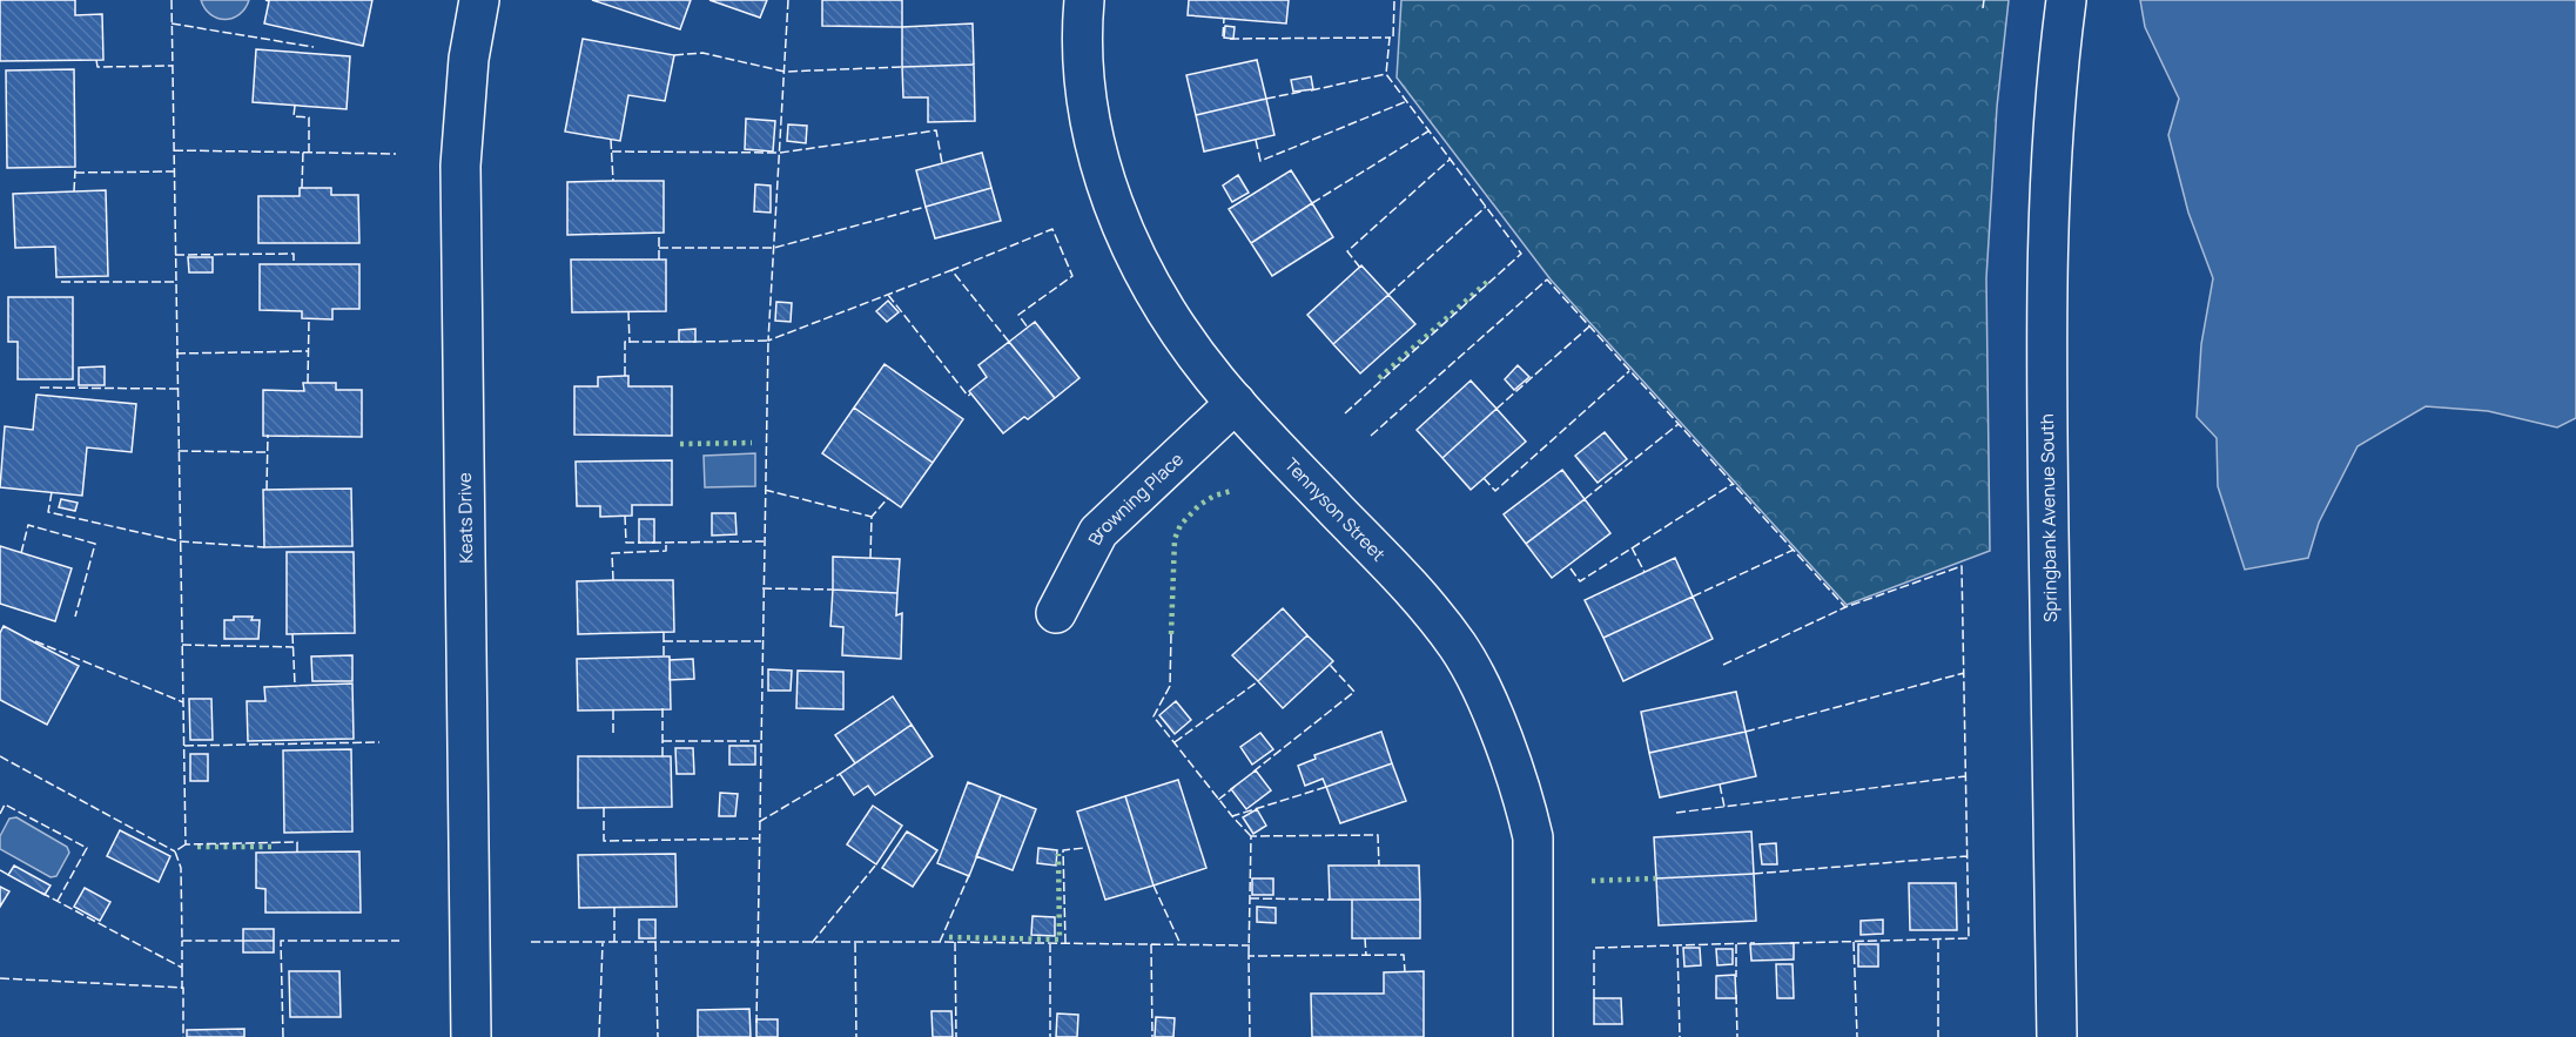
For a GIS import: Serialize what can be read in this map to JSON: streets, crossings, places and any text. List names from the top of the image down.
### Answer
{
  "streets": {
    "street": [
      "Browning Place",
      "Tennyson Street",
      "Keats Drive",
      "Springbank Avenue South"
    ]
  },
  "crossings": [
    ["Browning Place", "Tennyson Street"]
  ]
}
